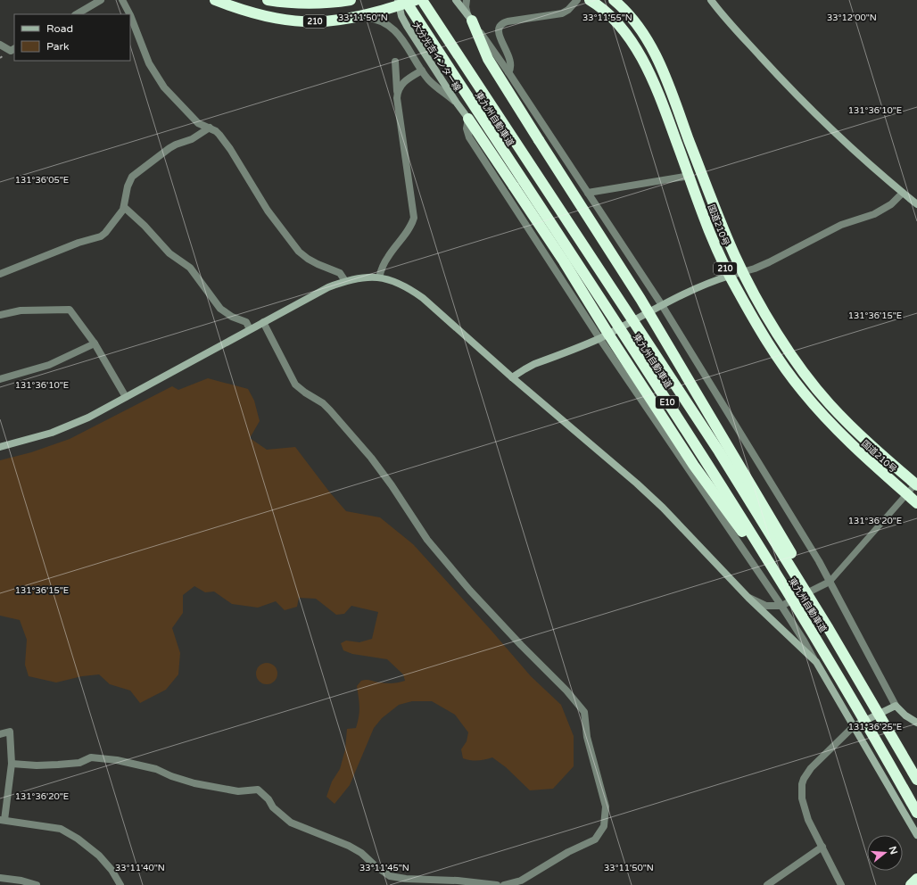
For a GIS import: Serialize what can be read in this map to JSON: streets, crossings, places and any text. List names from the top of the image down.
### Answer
{
  "streets": {
    "highway": [
      "210",
      "東九州自動車道",
      "国道210号",
      "E10"
    ],
    "street": ["大分光吉インター線"]
  },
  "crossings": [
    ["210", "大分光吉インター線"],
    ["210", "東九州自動車道"],
    ["大分光吉インター線", "東九州自動車道"]
  ],
  "legend": ["Road", "Park"],
  "north": "right",
  "coordinates": [
    "33°11'50\"N",
    "33°11'55\"N",
    "33°12'00\"N",
    "131°36'10\"E",
    "131°36'05\"E",
    "131°36'15\"E",
    "131°36'20\"E",
    "131°36'25\"E",
    "33°11'40\"N",
    "33°11'45\"N"
  ]
}
